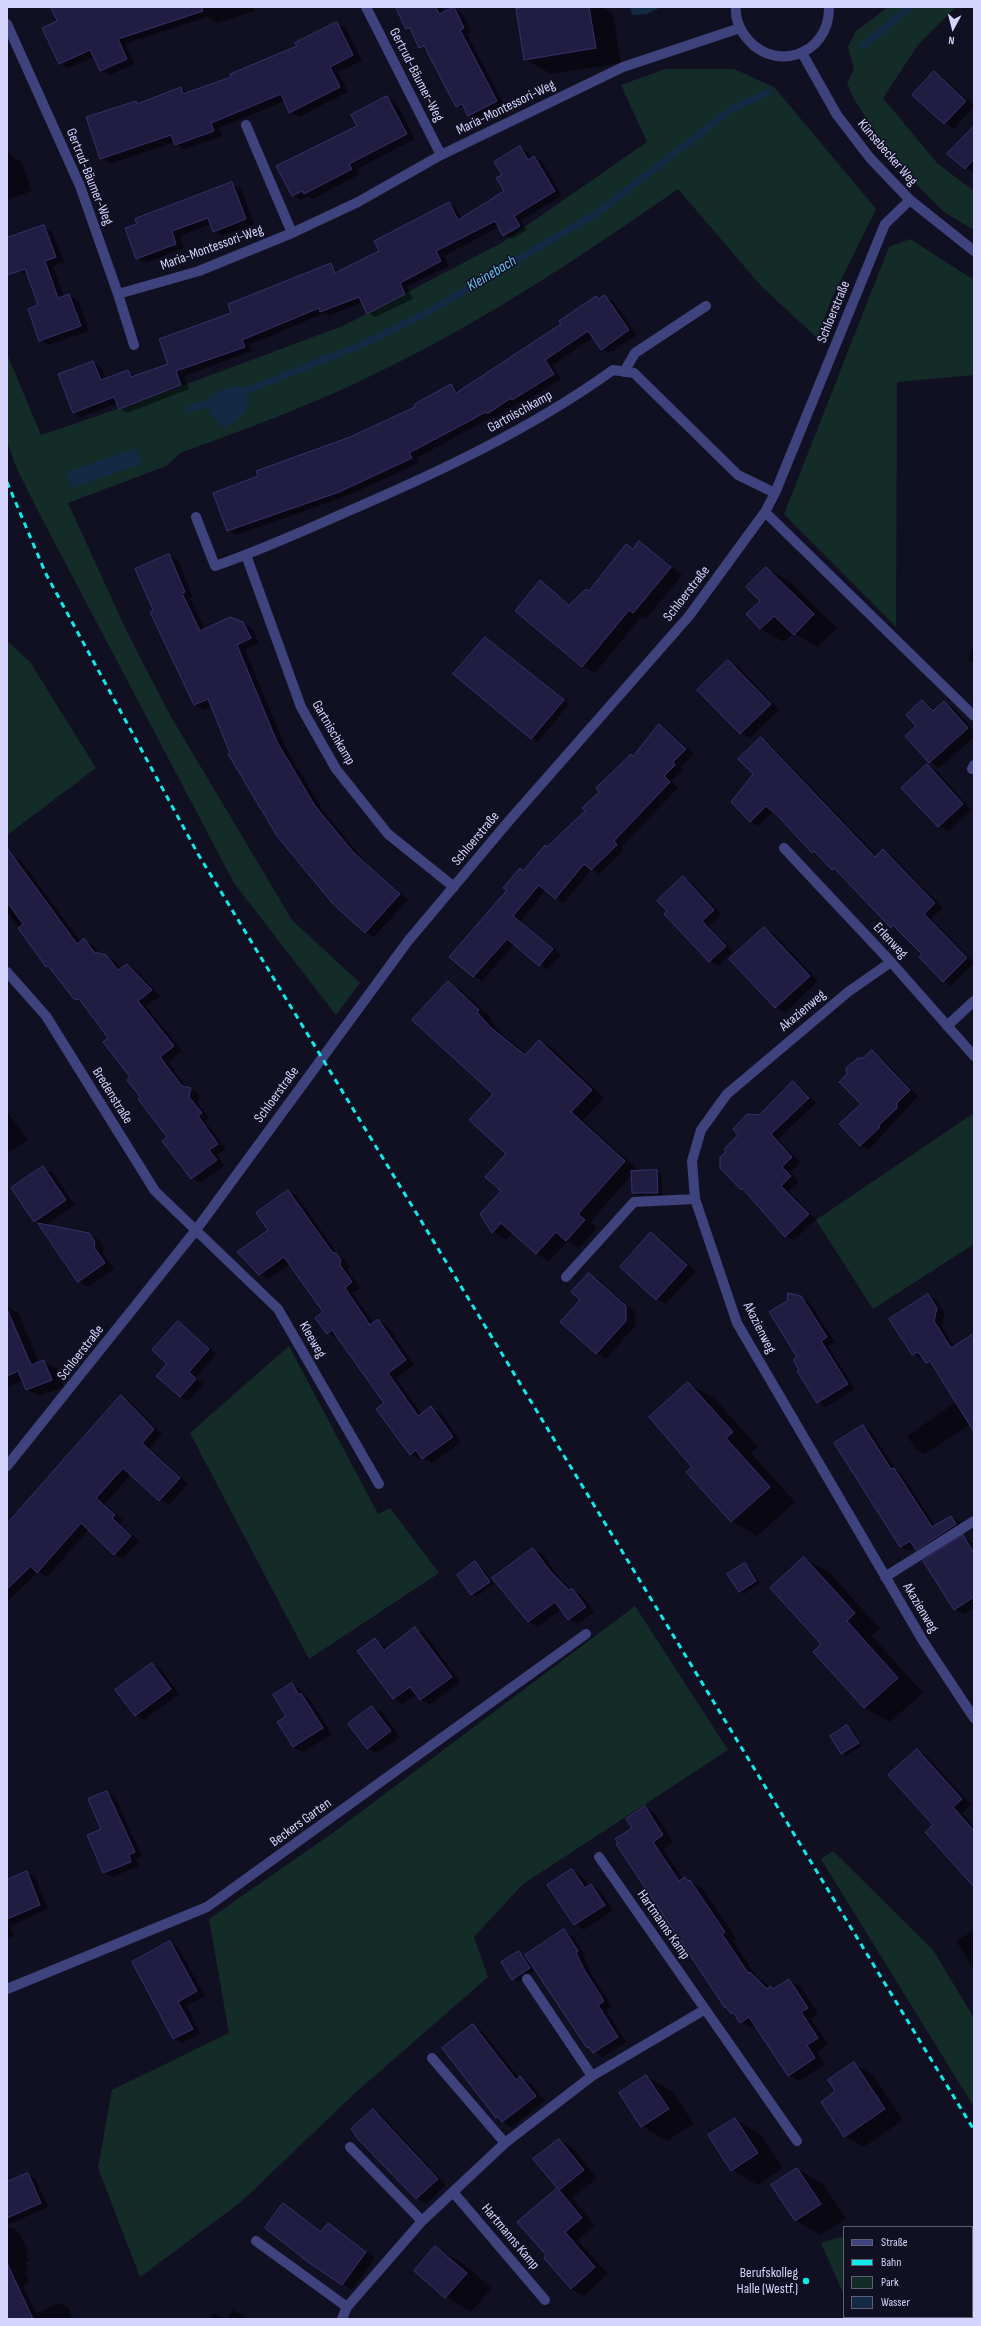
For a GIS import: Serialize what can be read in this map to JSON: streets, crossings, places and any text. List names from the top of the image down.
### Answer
{
  "streets": {
    "street": [
      "Gertrud-Bäumer-Weg",
      "Maria-Montessori-Weg",
      "Künsebecker Weg",
      "Schloerstraße",
      "Gartnischkamp",
      "Erlenweg",
      "Akazienweg",
      "Bredenstraße",
      "Kleeweg",
      "Beckers Garten",
      "Hartmanns Kamp"
    ]
  },
  "crossings": [
    ["Gertrud-Bäumer-Weg", "Maria-Montessori-Weg"],
    ["Künsebecker Weg", "Schloerstraße"],
    ["Schloerstraße", "Gartnischkamp"],
    ["Schloerstraße", "Bredenstraße"],
    ["Schloerstraße", "Kleeweg"],
    ["Erlenweg", "Akazienweg"],
    ["Bredenstraße", "Kleeweg"]
  ],
  "water": ["Kleinebach"],
  "places": ["Berufskolleg Halle (Westf.)"],
  "legend": [
    "Straße",
    "Bahn",
    "Park",
    "Wasser"
  ],
  "north": "bottom"
}
